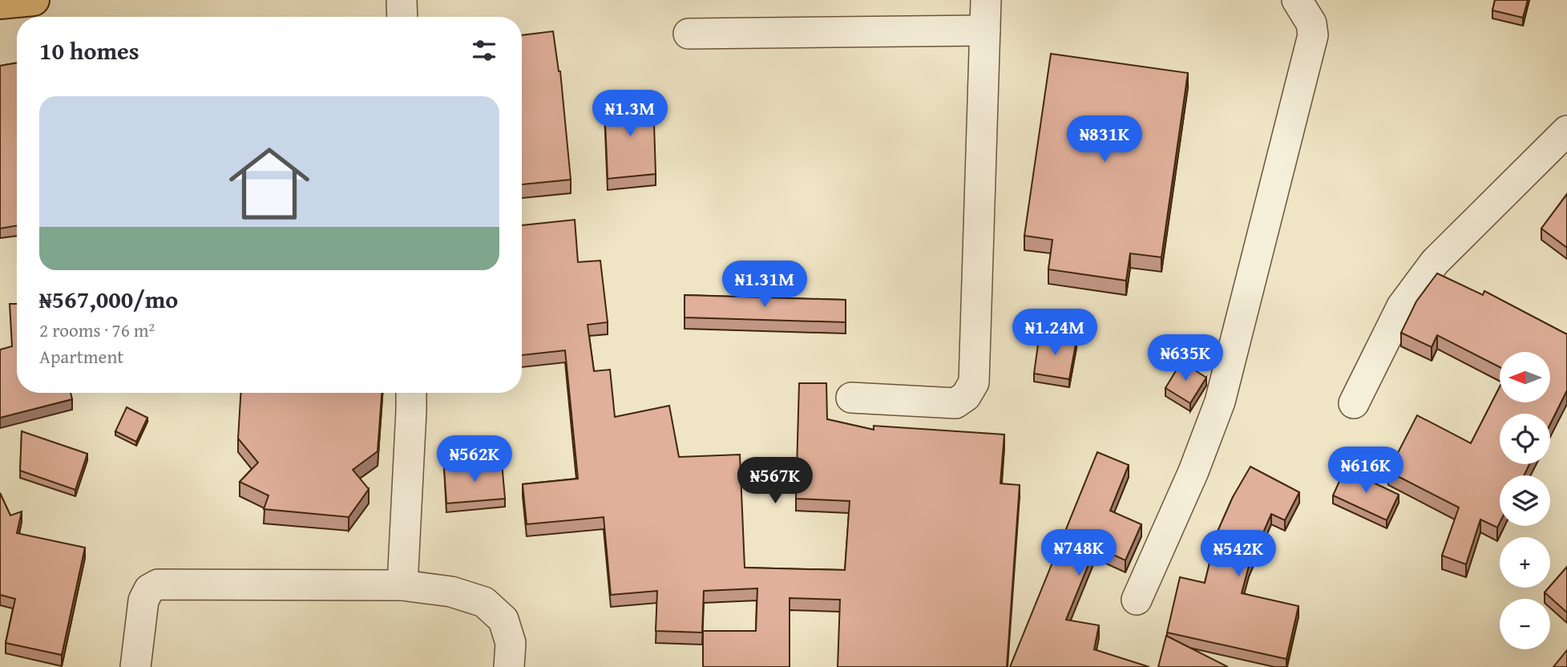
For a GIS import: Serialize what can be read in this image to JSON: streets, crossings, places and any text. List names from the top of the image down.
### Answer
{
  "north": "left",
  "page": {
    "heading": "10 homes",
    "list": [
      {
        "name": "₦567,000/mo",
        "note": "2 rooms · 76 m² · Apartment"
      }
    ],
    "price": [
      "₦1.3M",
      "₦831K",
      "₦1.31M",
      "₦1.24M",
      "₦635K",
      "₦562K",
      "₦616K",
      "₦567K",
      "₦748K",
      "₦542K"
    ],
    "map_buttons": ["+", "−"]
  }
}
